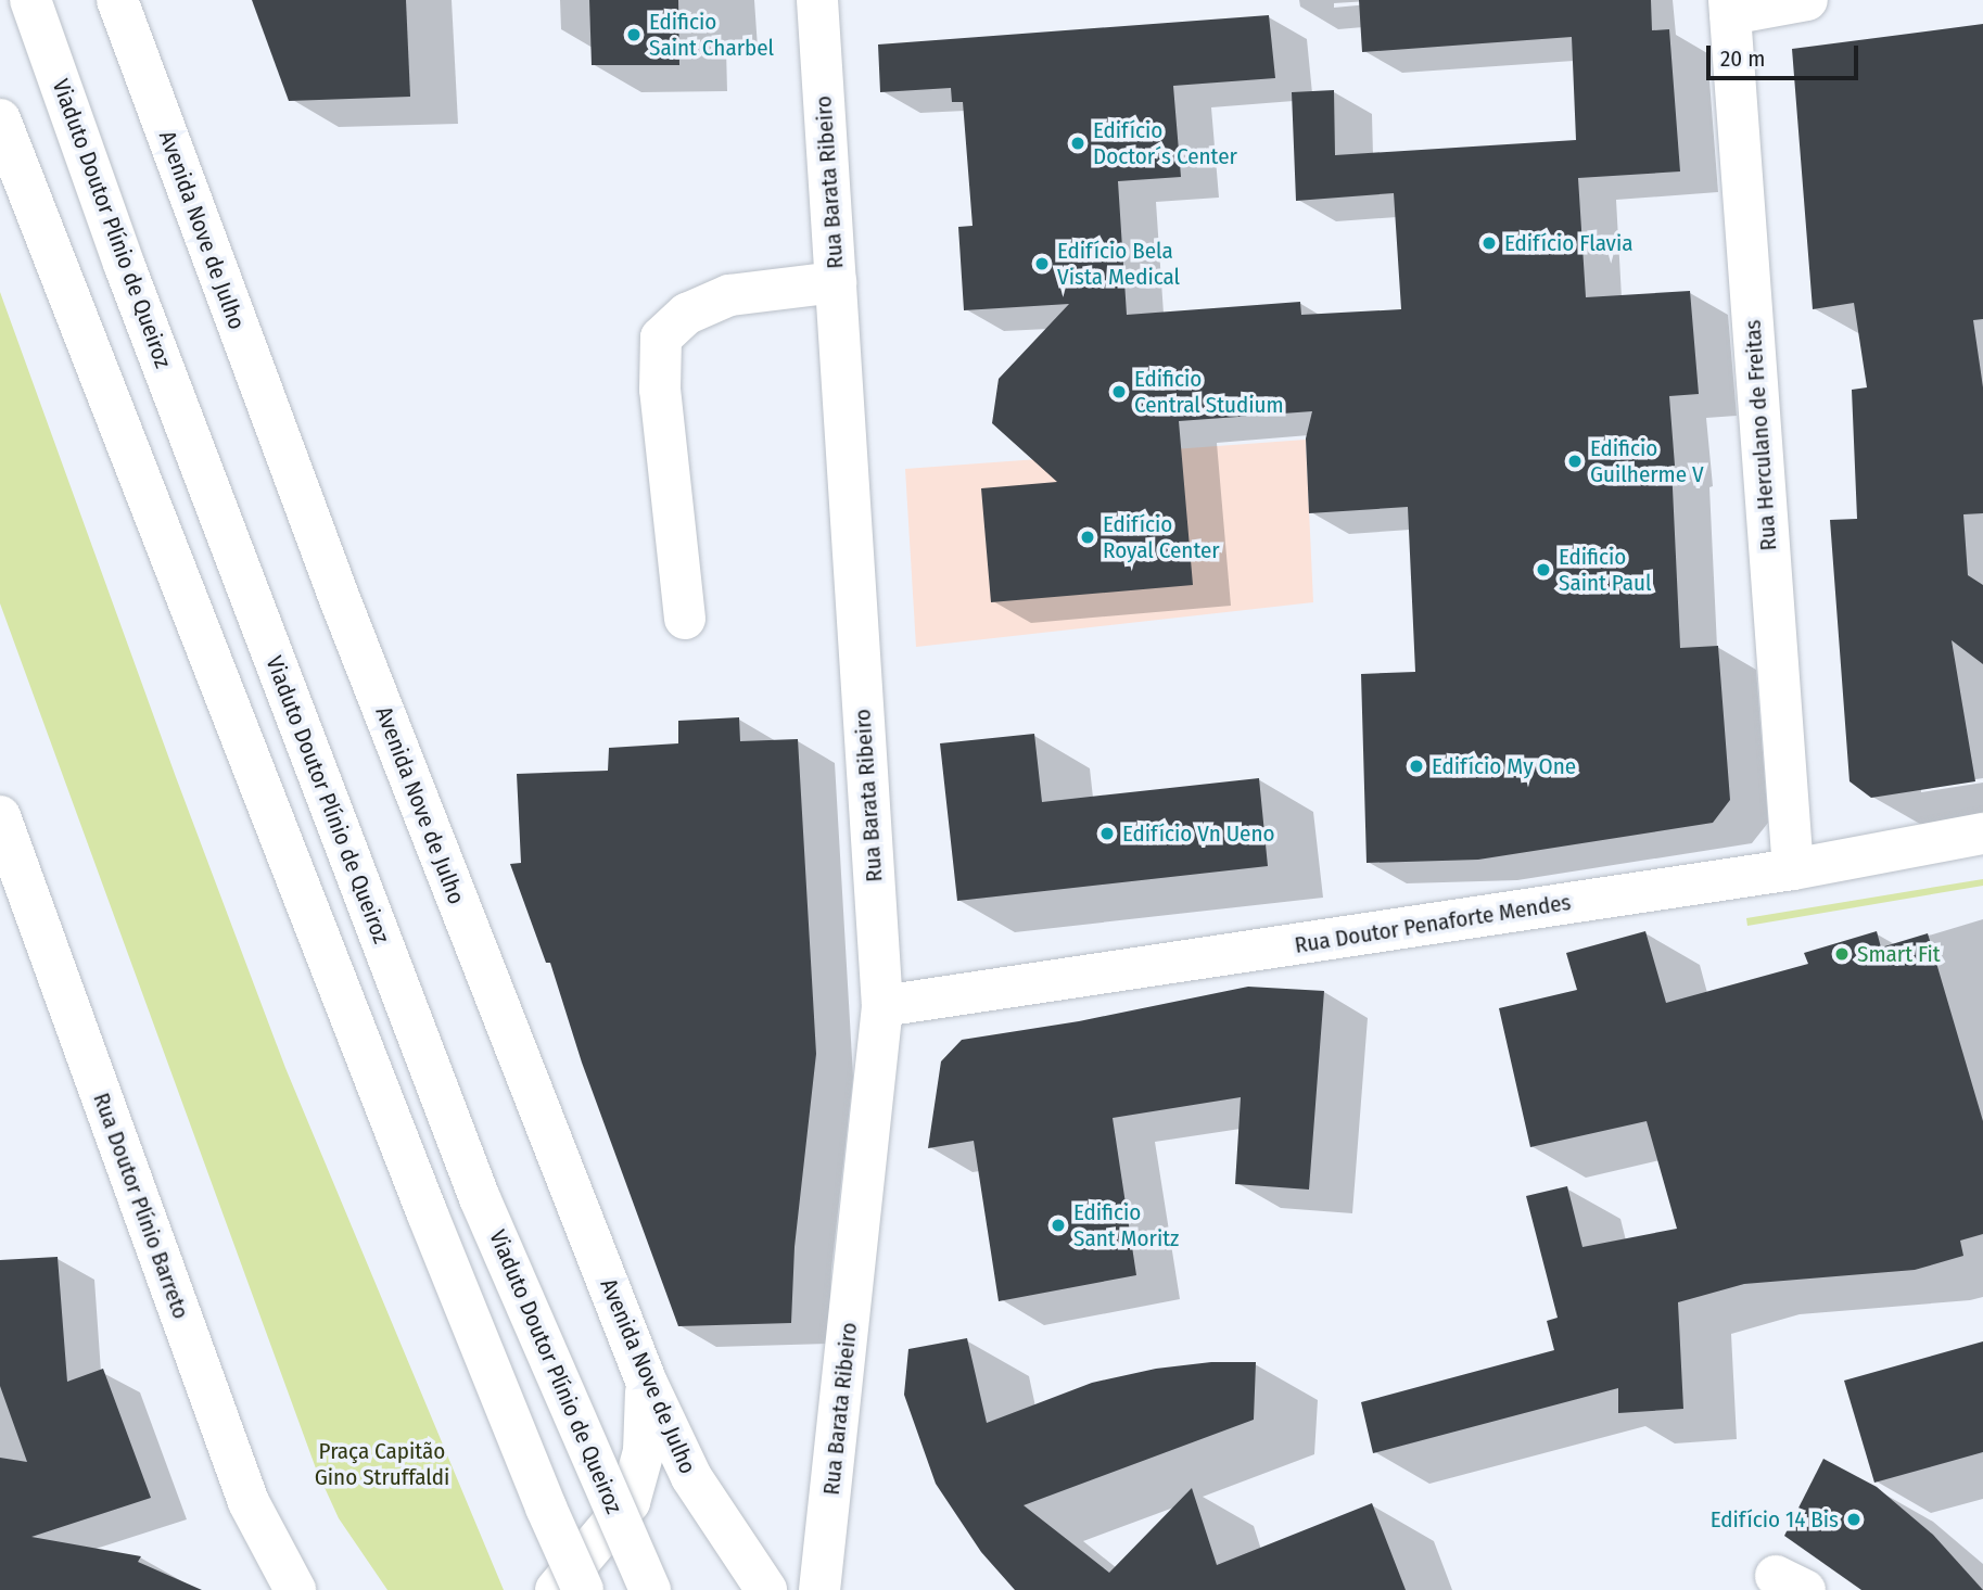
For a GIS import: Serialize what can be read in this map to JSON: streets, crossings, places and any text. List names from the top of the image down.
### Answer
{
  "streets": {
    "main road": [
      "Rua Barata Ribeiro",
      "Viaduto Doutor Plínio de Queiroz",
      "Avenida Nove de Julho",
      "Rua Herculano de Freitas",
      "Rua Doutor Penaforte Mendes",
      "Rua Doutor Plínio Barreto"
    ]
  },
  "crossings": [
    ["Rua Barata Ribeiro", "Rua Doutor Penaforte Mendes"],
    ["Rua Herculano de Freitas", "Rua Doutor Penaforte Mendes"]
  ],
  "parks": ["Praça Capitão Gino Struffaldi"],
  "places": [
    "Edificio Saint Charbel",
    "Edifício Doctor´s Center",
    "Edifício Flavia",
    "Edifício Bela Vista Medical",
    "Edificio Central Studium",
    "Edificio Guilherme V",
    "Edifício Royal Center",
    "Edificio Saint Paul",
    "Edifício My One",
    "Edifício Vn Ueno",
    "Smart Fit",
    "Edificio Sant Moritz",
    "Edifício 14 Bis"
  ],
  "scale_bar": "20 m"
}
